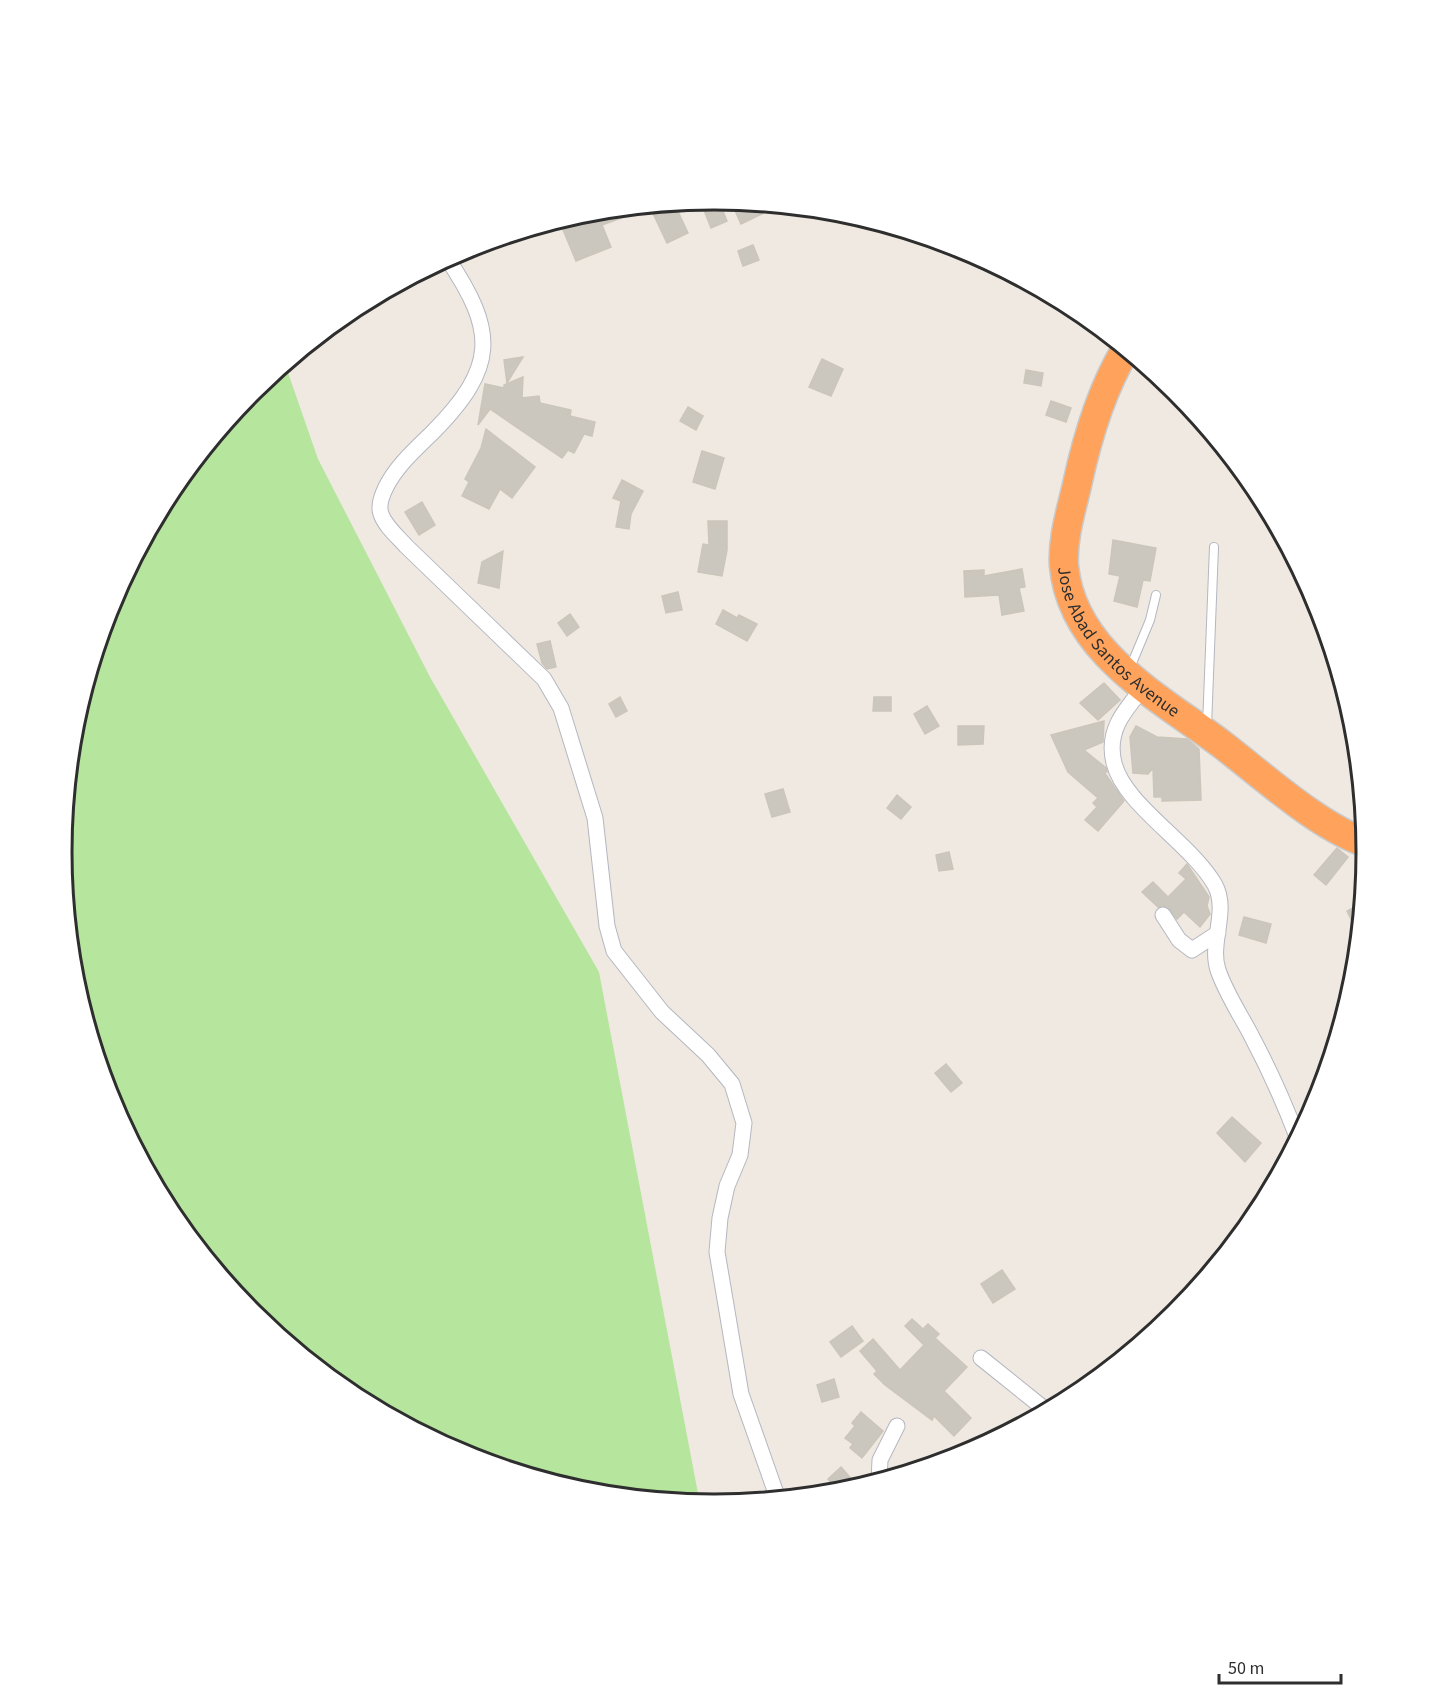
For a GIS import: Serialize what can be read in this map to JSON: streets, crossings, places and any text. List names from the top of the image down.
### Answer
{
  "streets": {
    "highway": ["Jose Abad Santos Avenue"]
  },
  "scale_bar": "50 m"
}
